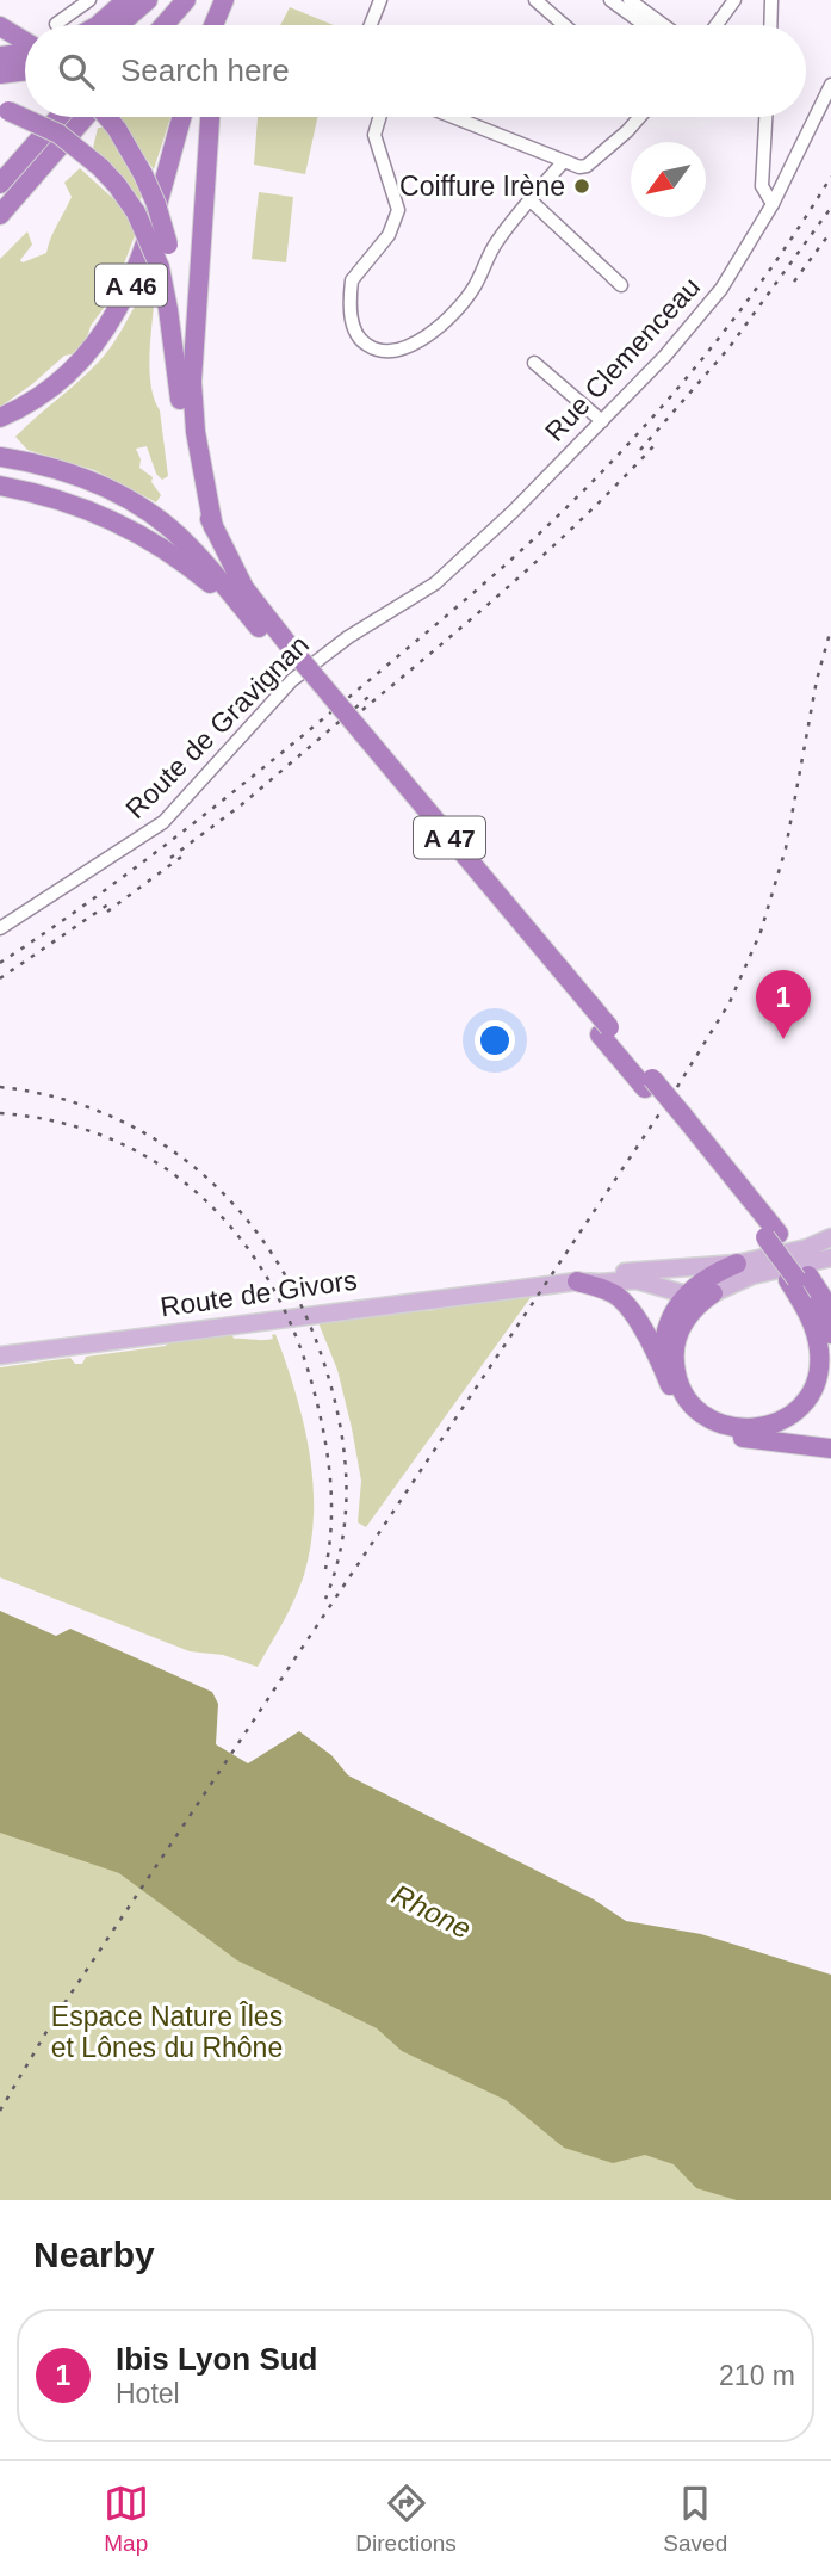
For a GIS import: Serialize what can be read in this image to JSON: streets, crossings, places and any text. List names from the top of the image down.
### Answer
{
  "streets": {
    "highway": ["A 46", "A 47"],
    "main road": ["Route de Givors"],
    "street": ["Rue Clemenceau", "Route de Gravignan"]
  },
  "crossings": [
    ["Rue Clemenceau", "Route de Gravignan"]
  ],
  "water": ["Rhone"],
  "parks": ["Espace Nature Îles et Lônes du Rhône"],
  "places": ["Coiffure Irène"],
  "north": "bottom left",
  "page": {
    "search": "Search here",
    "pins": "1",
    "heading": "Nearby",
    "list": [
      {
        "mark": "1",
        "name": "Ibis Lyon Sud",
        "note": "Hotel",
        "value": "210 m"
      }
    ],
    "nav": ["Map", "Directions", "Saved"]
  }
}
